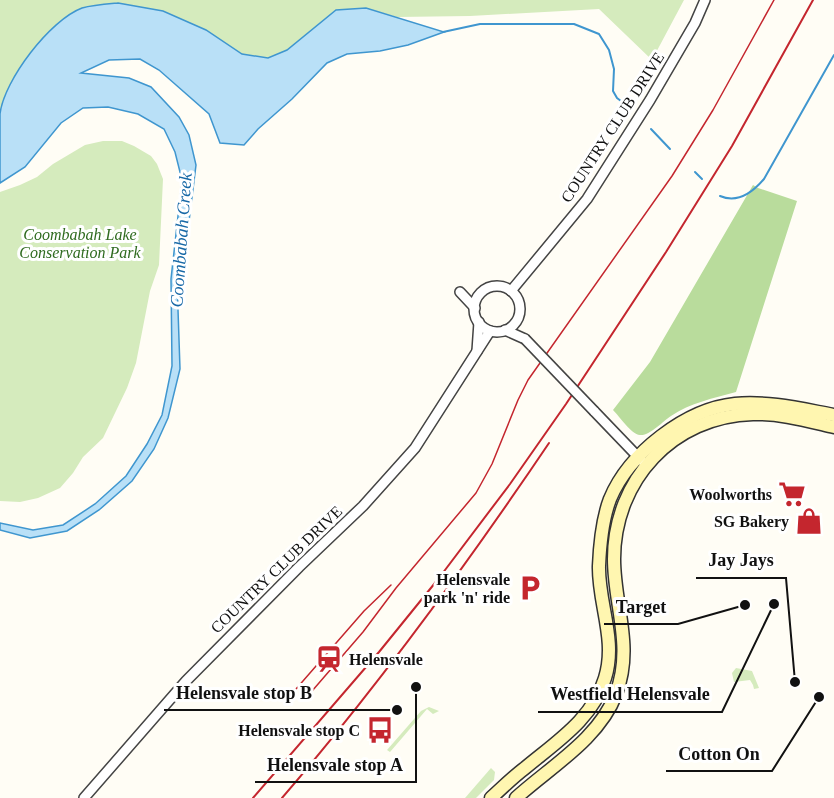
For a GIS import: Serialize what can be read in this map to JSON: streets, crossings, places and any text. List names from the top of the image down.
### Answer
{
  "streets": {
    "street": ["COUNTRY CLUB DRIVE"]
  },
  "water": ["Coombabah Creek"],
  "parks": ["Coombabah Lake Conservation Park"],
  "places": {
    "supermarket": ["Woolworths"],
    "shop": ["SG Bakery"],
    "parking": ["Helensvale park 'n' ride"],
    "other": [
      "Westfield Helensvale",
      "Target",
      "Jay Jays",
      "Helensvale stop A",
      "Cotton On",
      "Helensvale stop B"
    ],
    "station": ["Helensvale"],
    "bus stop": ["Helensvale stop C"]
  }
}
